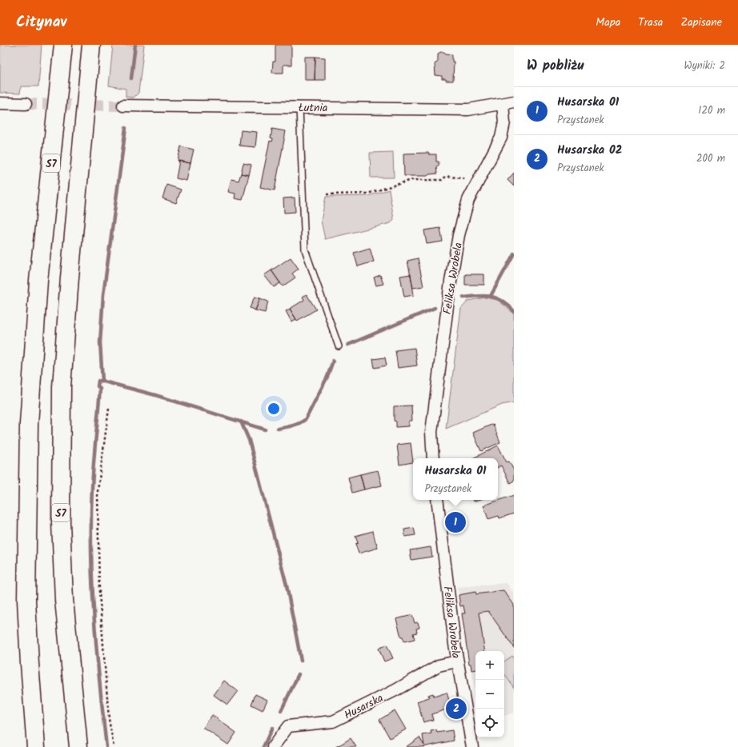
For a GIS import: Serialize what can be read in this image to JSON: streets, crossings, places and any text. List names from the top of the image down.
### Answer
{
  "streets": {
    "highway": ["S7"],
    "street": ["Łutnia", "Feliksa Wrobela", "Husarska"]
  },
  "crossings": [
    ["Łutnia", "Feliksa Wrobela"],
    ["Feliksa Wrobela", "Husarska"]
  ],
  "page": {
    "header": "Citynav",
    "nav": ["Mapa", "Trasa", "Zapisane"],
    "heading": ["W pobliżu", "Wyniki: 2"],
    "list": [
      {
        "mark": "1",
        "name": "Husarska 01",
        "note": "Przystanek",
        "value": "120 m"
      },
      {
        "mark": "2",
        "name": "Husarska 02",
        "note": "Przystanek",
        "value": "200 m"
      }
    ],
    "popup": ["Husarska 01", "Przystanek"],
    "pins": ["1", "2"],
    "map_buttons": ["+", "−"]
  }
}
